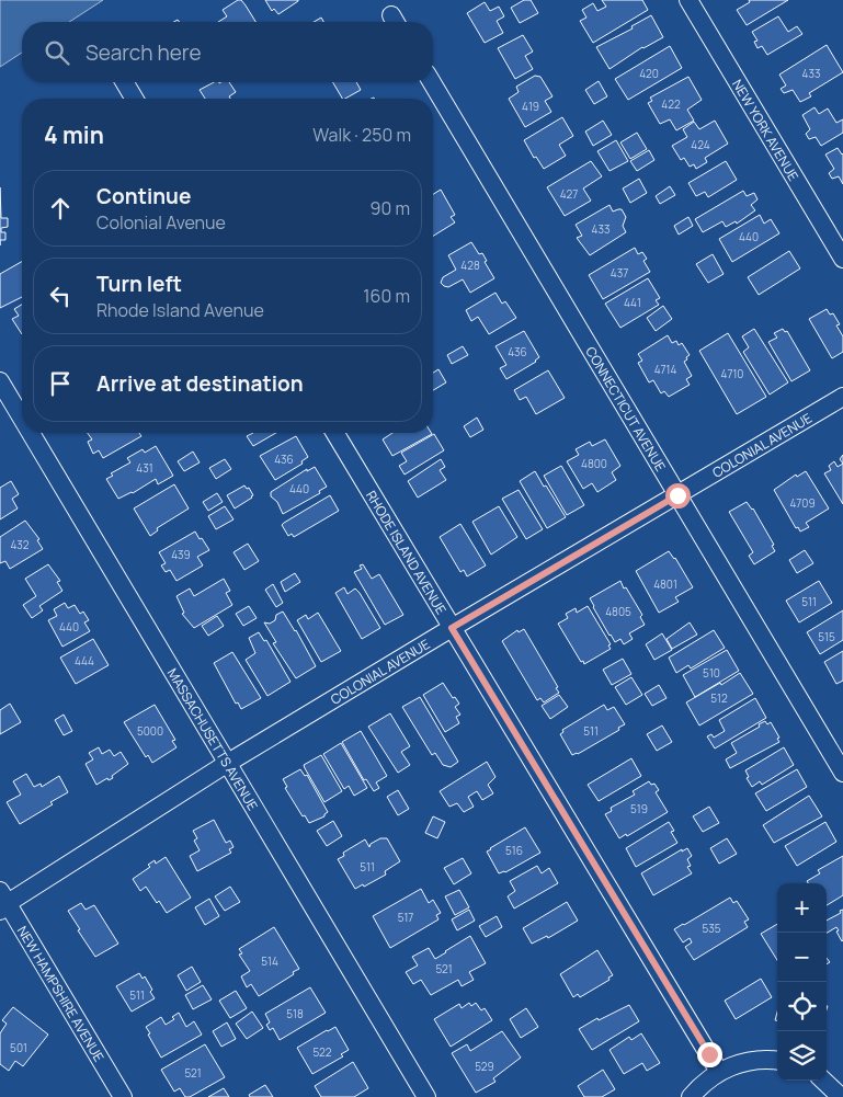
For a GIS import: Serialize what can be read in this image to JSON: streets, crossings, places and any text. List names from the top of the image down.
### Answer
{
  "streets": {
    "street": [
      "NEW YORK AVENUE",
      "CONNECTICUT AVENUE",
      "COLONIAL AVENUE",
      "RHODE ISLAND AVENUE",
      "MASSACHUSETTS AVENUE",
      "NEW HAMPSHIRE AVENUE"
    ]
  },
  "crossings": [
    ["CONNECTICUT AVENUE", "COLONIAL AVENUE"],
    ["COLONIAL AVENUE", "RHODE ISLAND AVENUE"],
    ["COLONIAL AVENUE", "MASSACHUSETTS AVENUE"],
    ["COLONIAL AVENUE", "NEW HAMPSHIRE AVENUE"]
  ],
  "house_numbers": [
    "420",
    "433",
    "422",
    "419",
    "424",
    "427",
    "433",
    "440",
    "428",
    "437",
    "441",
    "436",
    "4714",
    "4710",
    "436",
    "4800",
    "431",
    "440",
    "4709",
    "432",
    "439",
    "4801",
    "511",
    "4805",
    "440",
    "515",
    "444",
    "510",
    "512",
    "5000",
    "511",
    "519",
    "516",
    "511",
    "517",
    "535",
    "514",
    "521",
    "511",
    "518",
    "501",
    "522",
    "529",
    "521"
  ],
  "page": {
    "search": "Search here",
    "heading": ["4 min", "Walk · 250 m"],
    "list": [
      ["Continue", "Colonial Avenue", "90 m"],
      ["Turn left", "Rhode Island Avenue", "160 m"],
      "Arrive at destination"
    ],
    "map_buttons": ["+", "−"]
  }
}
